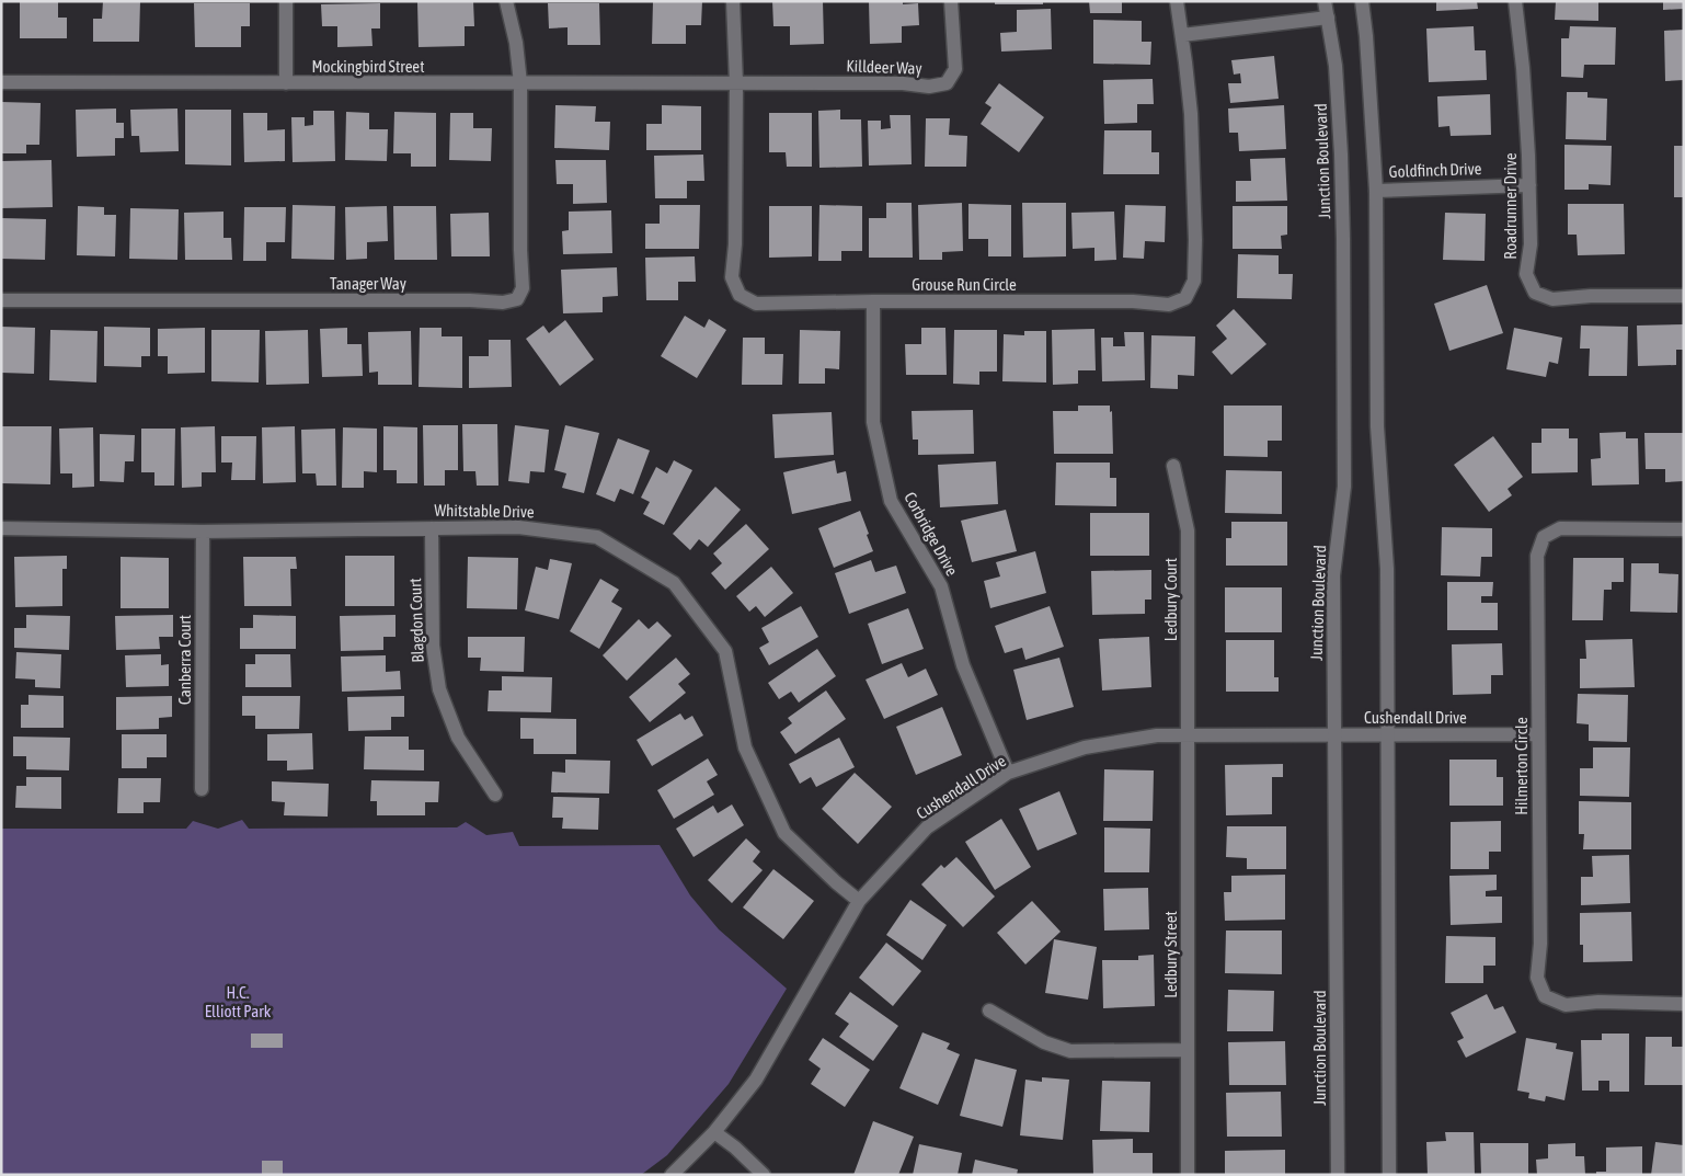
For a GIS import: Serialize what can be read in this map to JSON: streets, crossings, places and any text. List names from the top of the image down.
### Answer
{
  "streets": {
    "street": [
      "Mockingbird Street",
      "Killdeer Way",
      "Junction Boulevard",
      "Goldfinch Drive",
      "Roadrunner Drive",
      "Tanager Way",
      "Grouse Run Circle",
      "Whitstable Drive",
      "Corbridge Drive",
      "Ledbury Court",
      "Blagdon Court",
      "Canberra Court",
      "Cushendall Drive",
      "Hilmerton Circle",
      "Ledbury Street"
    ]
  },
  "crossings": [
    ["Mockingbird Street", "Killdeer Way"],
    ["Mockingbird Street", "Tanager Way"],
    ["Mockingbird Street", "Grouse Run Circle"],
    ["Killdeer Way", "Grouse Run Circle"],
    ["Junction Boulevard", "Cushendall Drive"],
    ["Goldfinch Drive", "Roadrunner Drive"],
    ["Grouse Run Circle", "Corbridge Drive"],
    ["Whitstable Drive", "Blagdon Court"],
    ["Whitstable Drive", "Canberra Court"],
    ["Whitstable Drive", "Cushendall Drive"],
    ["Corbridge Drive", "Cushendall Drive"],
    ["Ledbury Court", "Cushendall Drive"],
    ["Ledbury Court", "Ledbury Street"],
    ["Cushendall Drive", "Hilmerton Circle"],
    ["Cushendall Drive", "Ledbury Street"]
  ],
  "parks": ["H.C. Elliott Park"]
}
